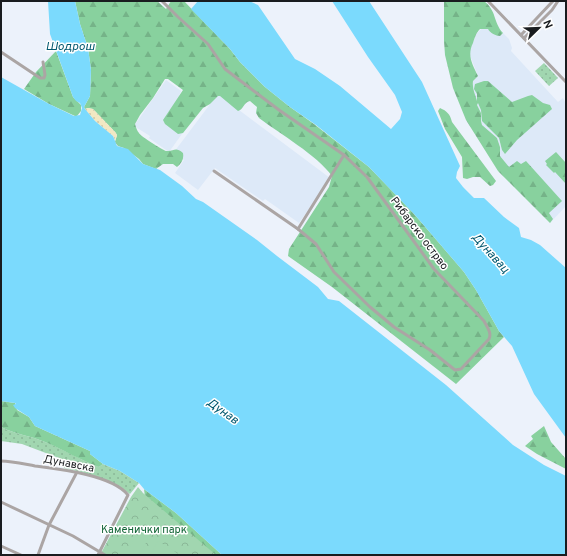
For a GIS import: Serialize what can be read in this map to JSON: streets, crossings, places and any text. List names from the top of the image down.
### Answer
{
  "streets": {
    "street": ["Рибарско острво", "Дунавска"]
  },
  "water": ["Шодрош", "Дунавац", "Дунав"],
  "parks": ["Каменички парк"],
  "north": "top right"
}
